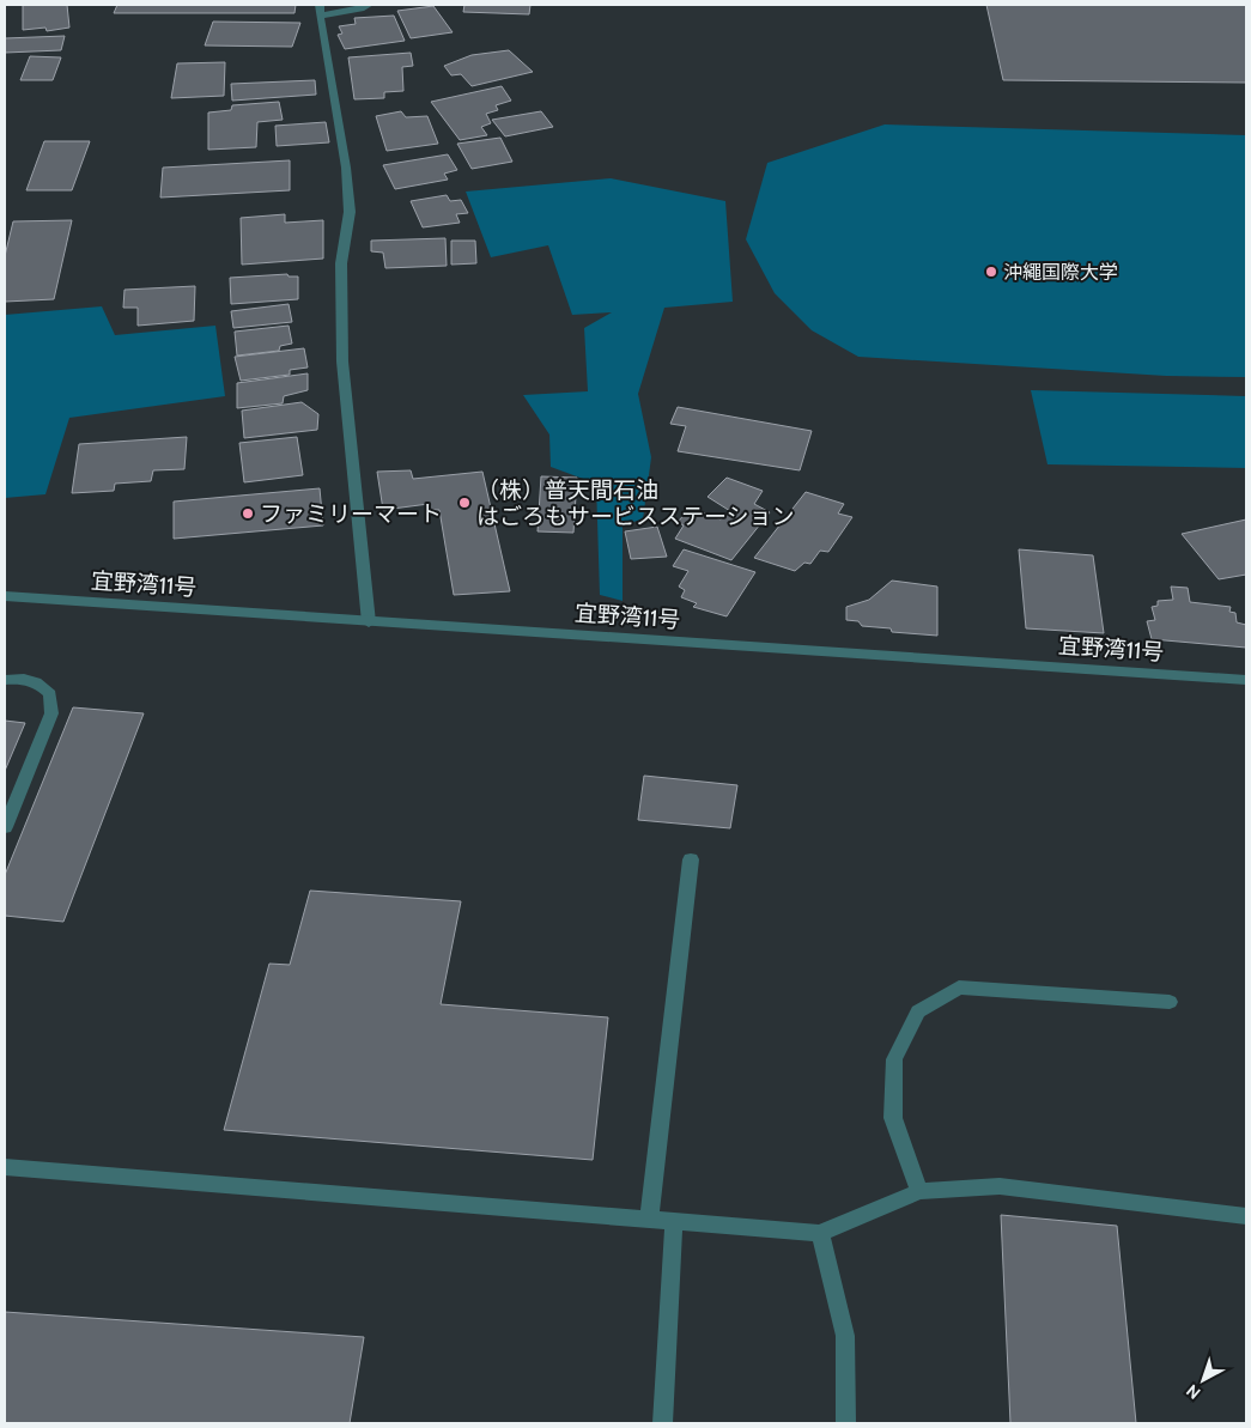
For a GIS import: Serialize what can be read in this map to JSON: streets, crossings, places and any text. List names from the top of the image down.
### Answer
{
  "streets": {
    "street": ["宜野湾11号"]
  },
  "places": ["沖繩国際大学", "（株）普天間石油 はごろもサービスステーション", "ファミリーマート"],
  "north": "bottom left"
}
